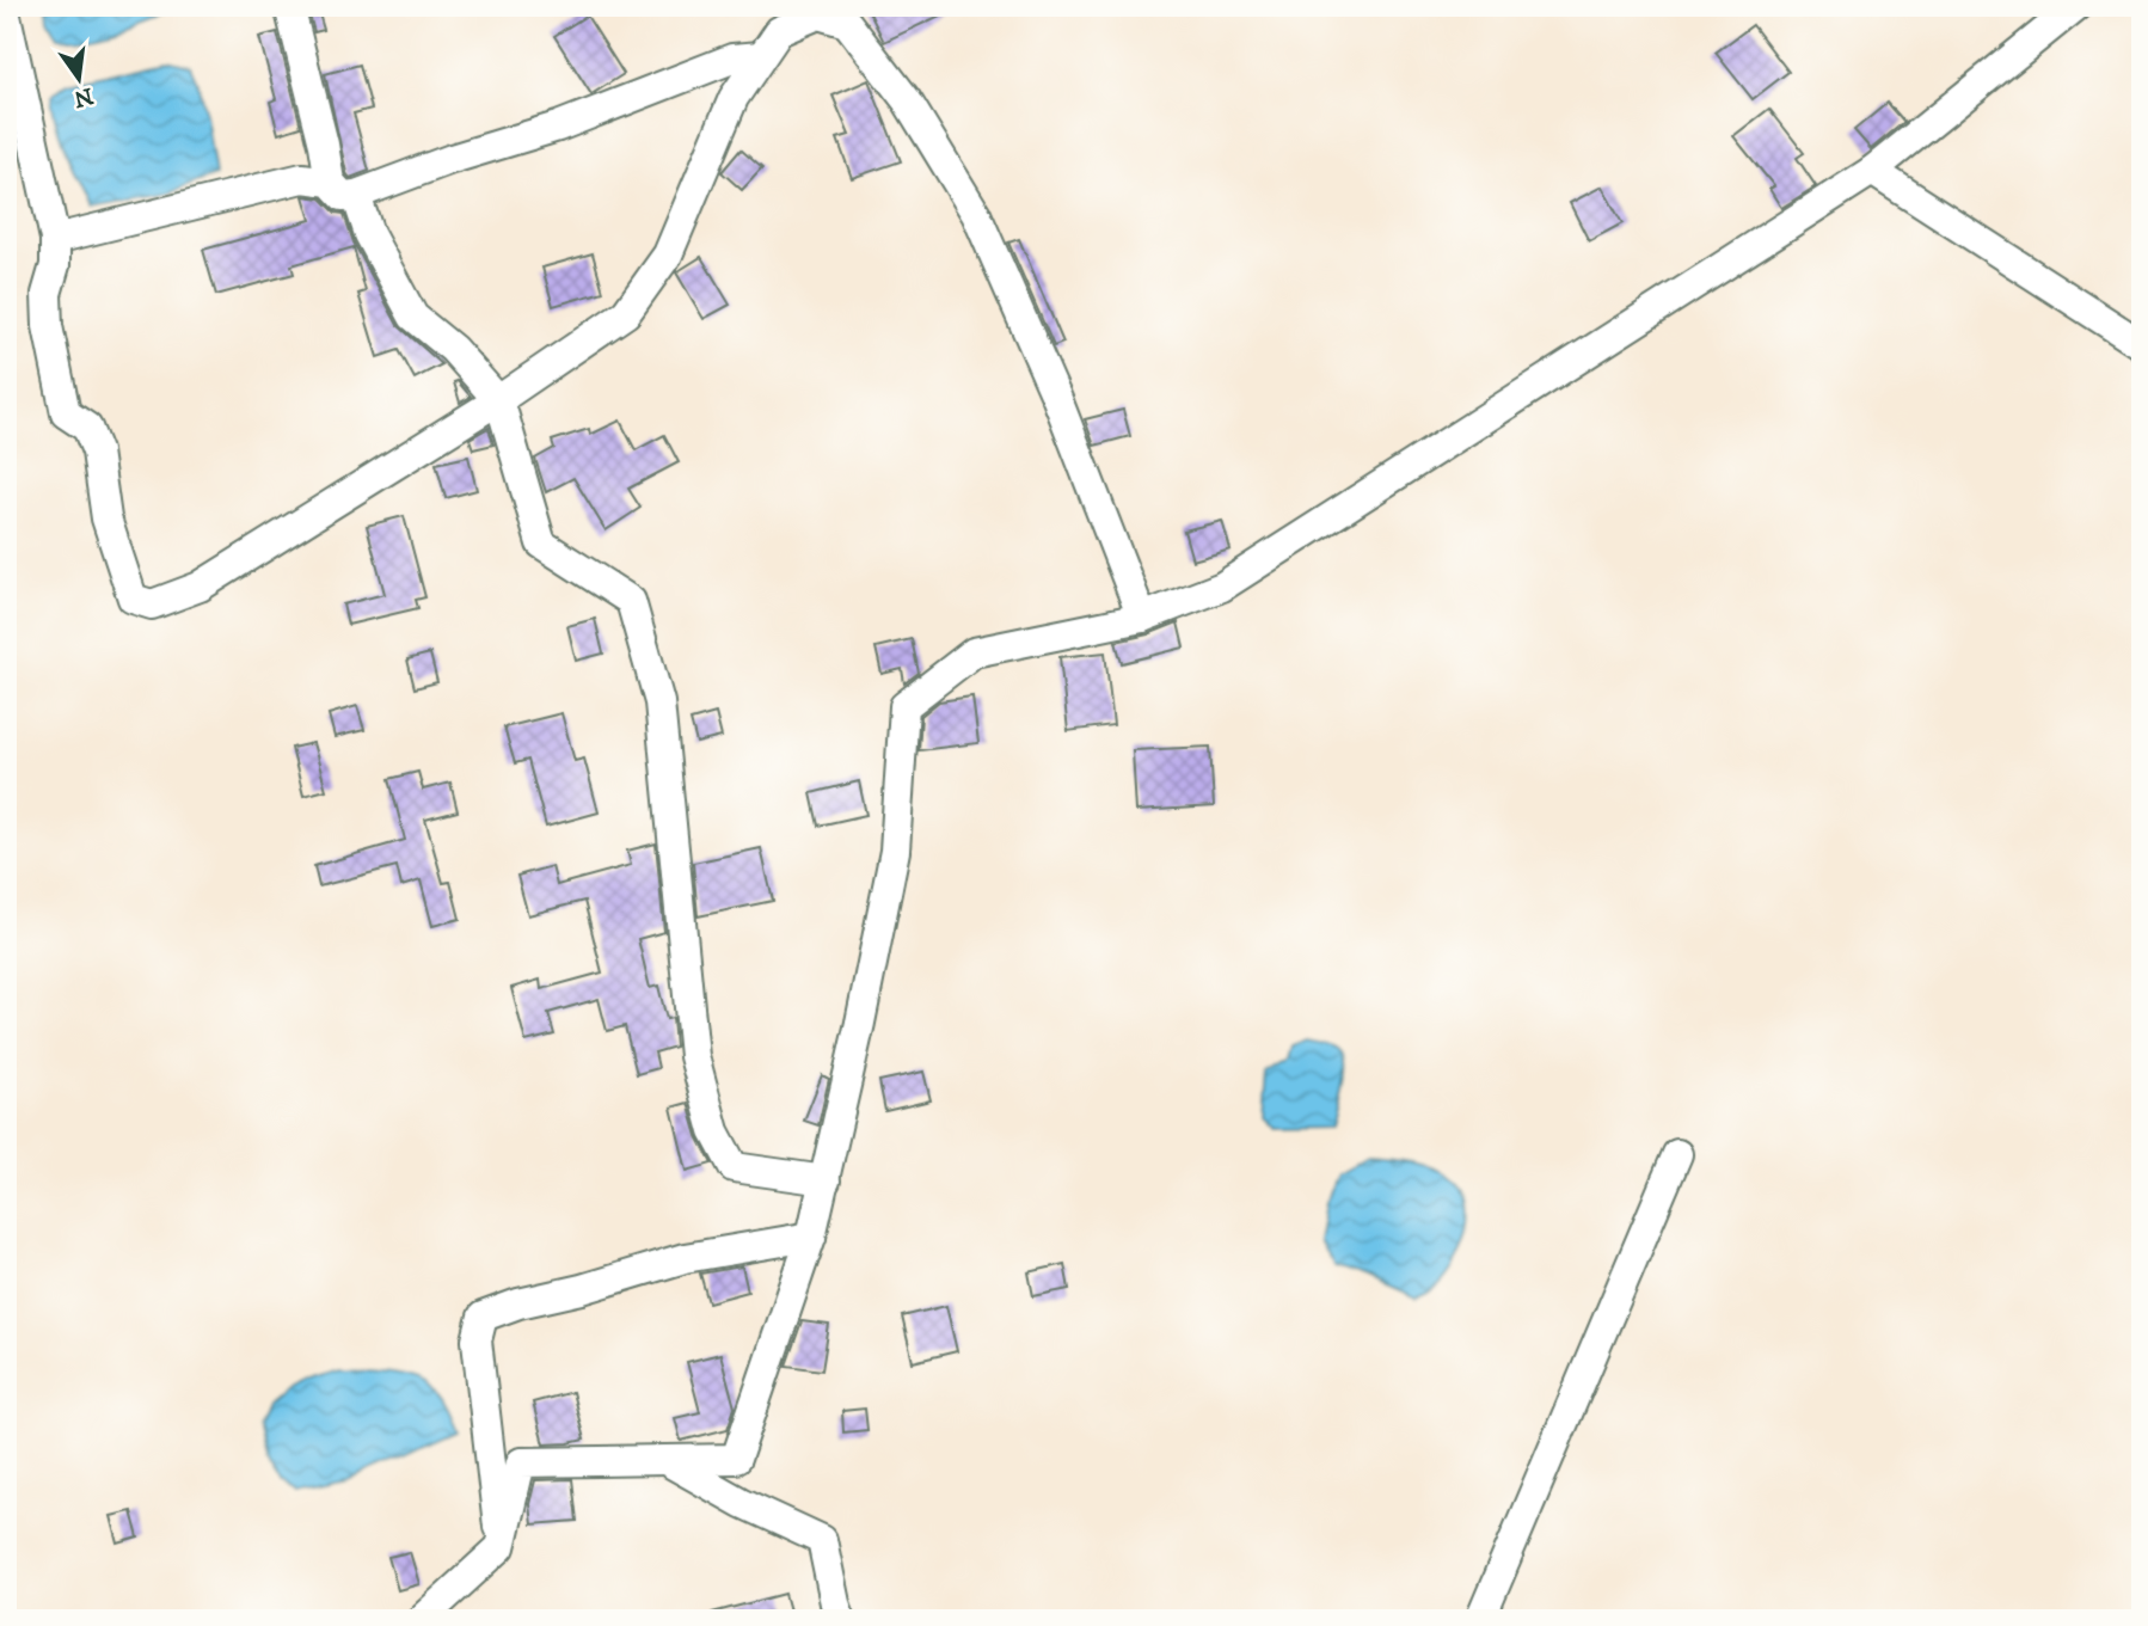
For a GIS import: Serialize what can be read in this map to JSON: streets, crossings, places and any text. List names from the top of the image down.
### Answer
{
  "north": "bottom"
}
